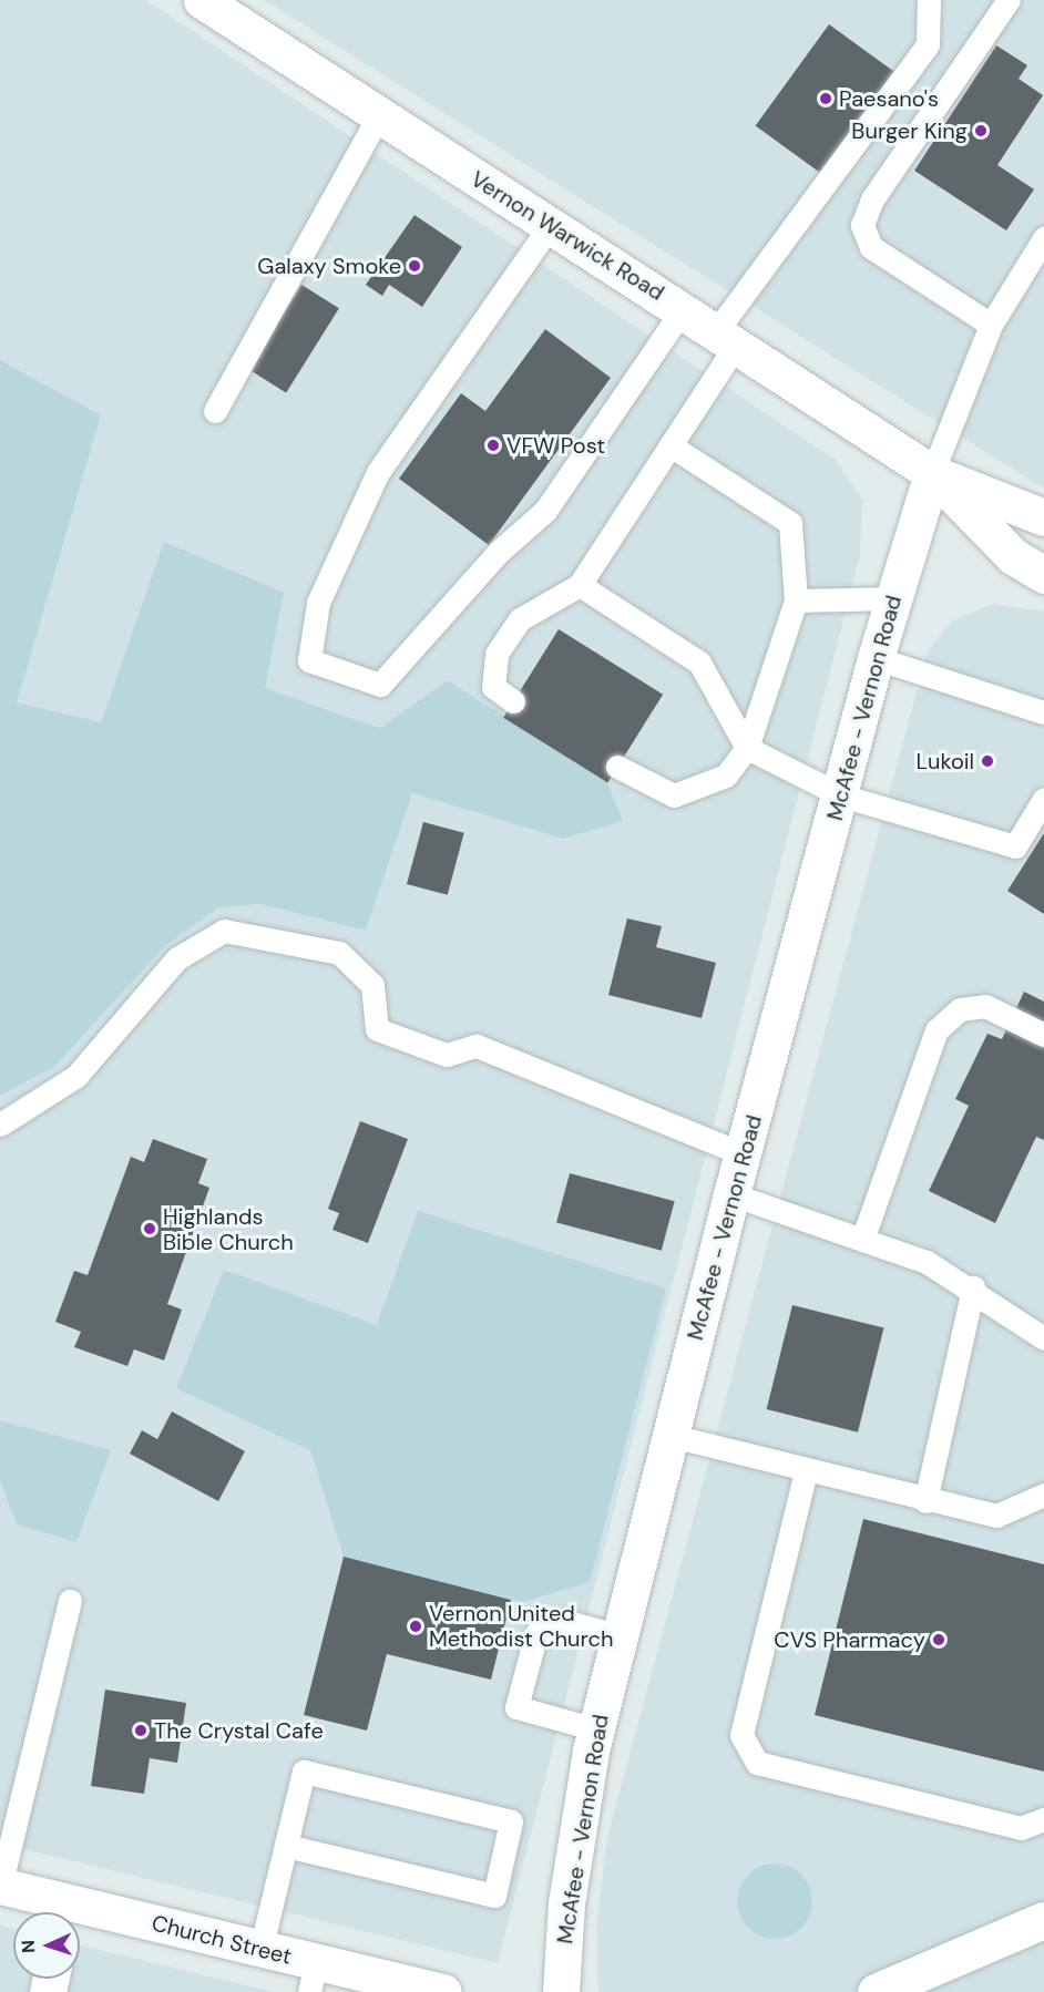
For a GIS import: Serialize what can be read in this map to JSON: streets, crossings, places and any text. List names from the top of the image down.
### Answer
{
  "streets": {
    "main road": ["Vernon Warwick Road", "McAfee - Vernon Road", "Church Street"]
  },
  "crossings": [
    ["Vernon Warwick Road", "McAfee - Vernon Road"]
  ],
  "places": [
    "Paesano's",
    "Burger King",
    "Galaxy Smoke",
    "VFW Post",
    "Lukoil",
    "Highlands Bible Church",
    "Vernon United Methodist Church",
    "CVS Pharmacy",
    "The Crystal Cafe"
  ],
  "north": "left"
}
